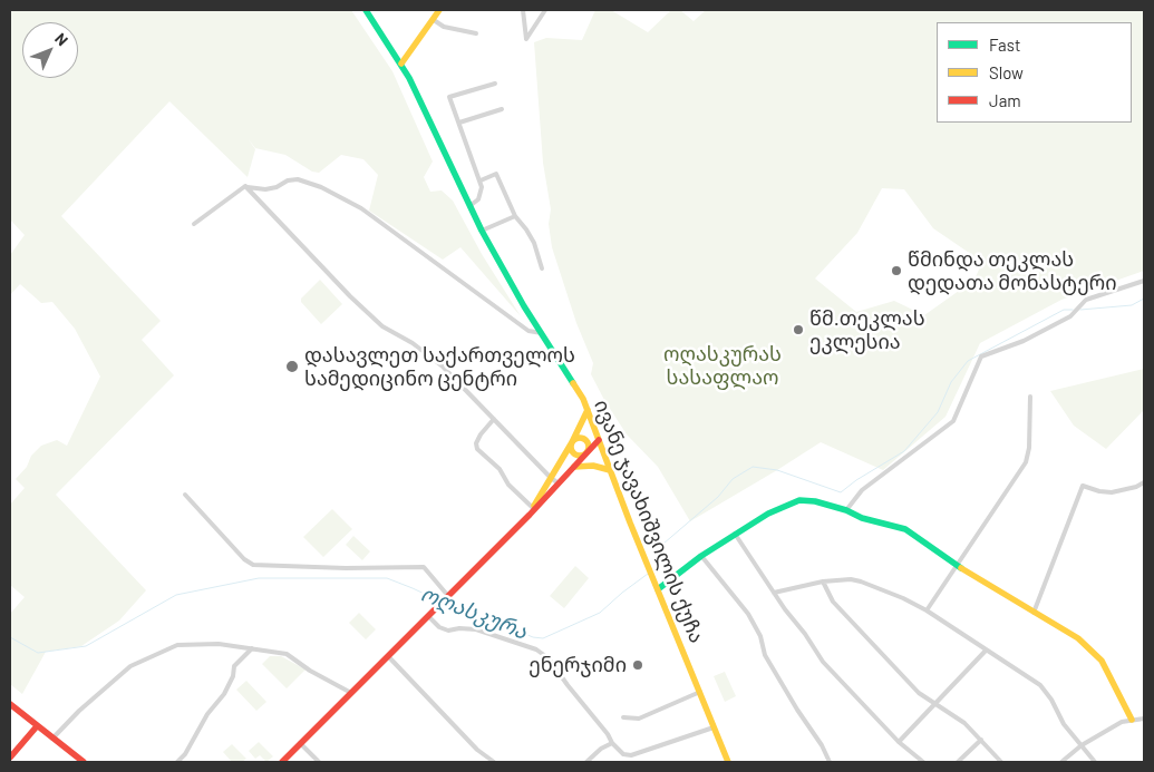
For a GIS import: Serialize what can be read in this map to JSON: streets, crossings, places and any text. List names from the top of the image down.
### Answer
{
  "streets": {
    "street": ["ივანე ჯავახიშვილის ქუჩა"]
  },
  "water": ["ოღასკურა"],
  "parks": ["ოღასკურას სასაფლაო"],
  "places": [
    "წმინდა თეკლას დედათა მონასტერი",
    "წმ.თეკლას ეკლესია",
    "დასავლეთ საქართველოს სამედიცინო ცენტრი",
    "ენერჯიმი"
  ],
  "legend": ["Fast", "Slow", "Jam"],
  "north": "top right"
}
